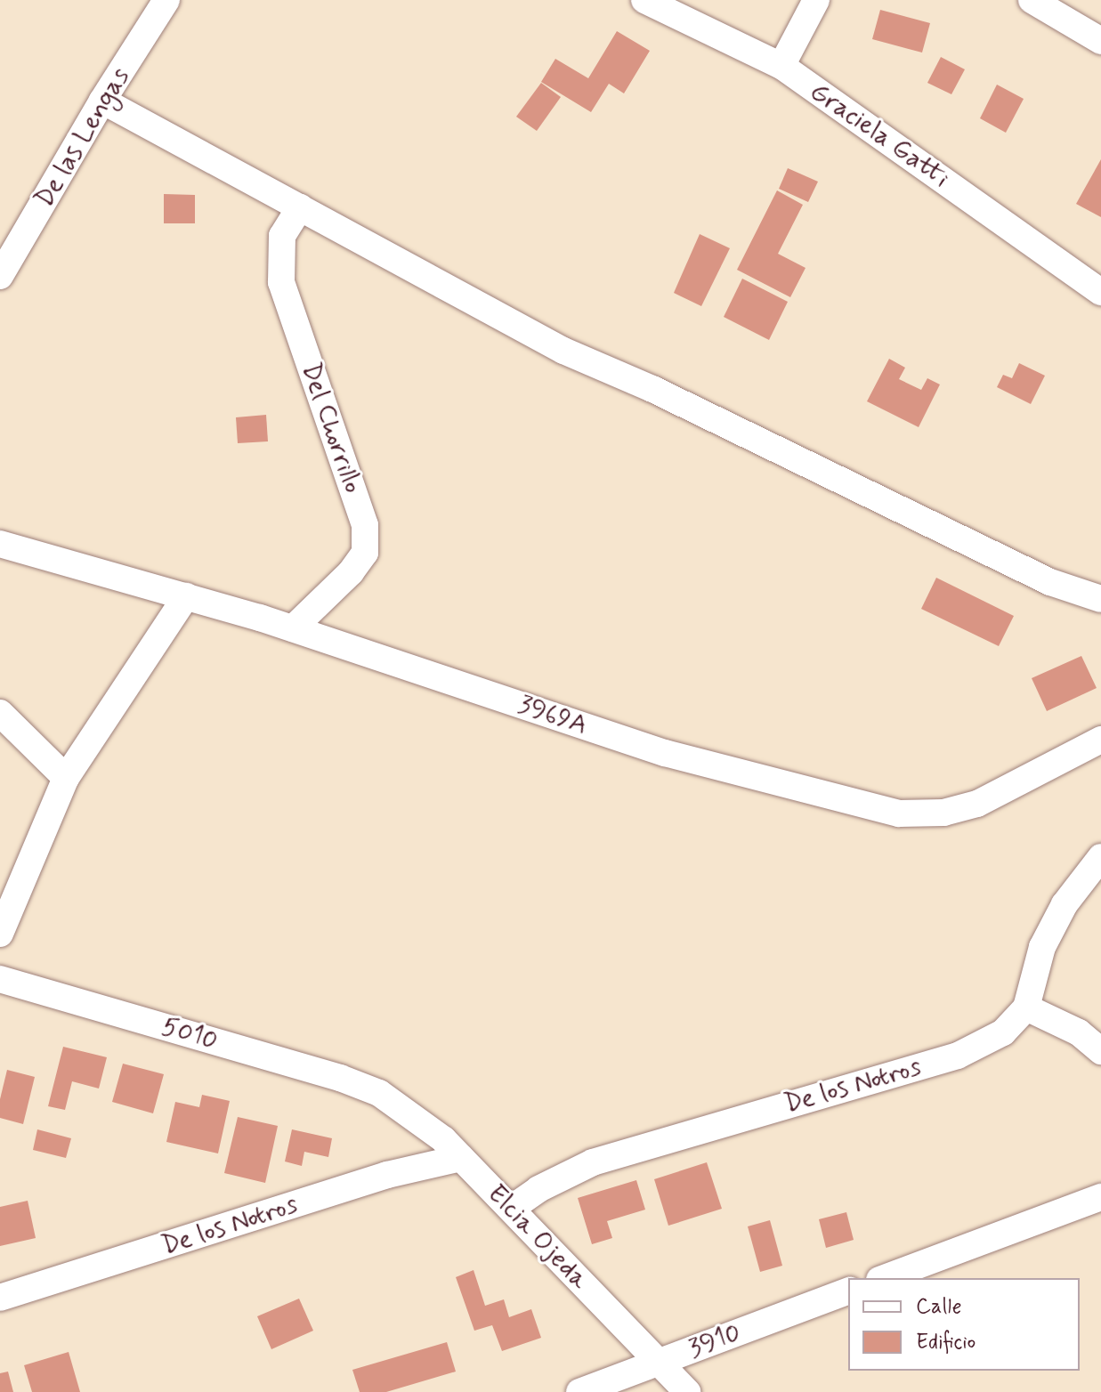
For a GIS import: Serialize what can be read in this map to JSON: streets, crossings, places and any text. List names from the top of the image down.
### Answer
{
  "streets": {
    "street": [
      "Graciela Gatti",
      "De las Lengas",
      "Del Chorrillo",
      "3969A",
      "5010",
      "De los Notros",
      "Elcia Ojeda",
      "3910"
    ]
  },
  "crossings": [
    ["Del Chorrillo", "3969A"],
    ["5010", "Elcia Ojeda"],
    ["De los Notros", "Elcia Ojeda"],
    ["Elcia Ojeda", "3910"]
  ],
  "legend": ["Calle", "Edificio"]
}
